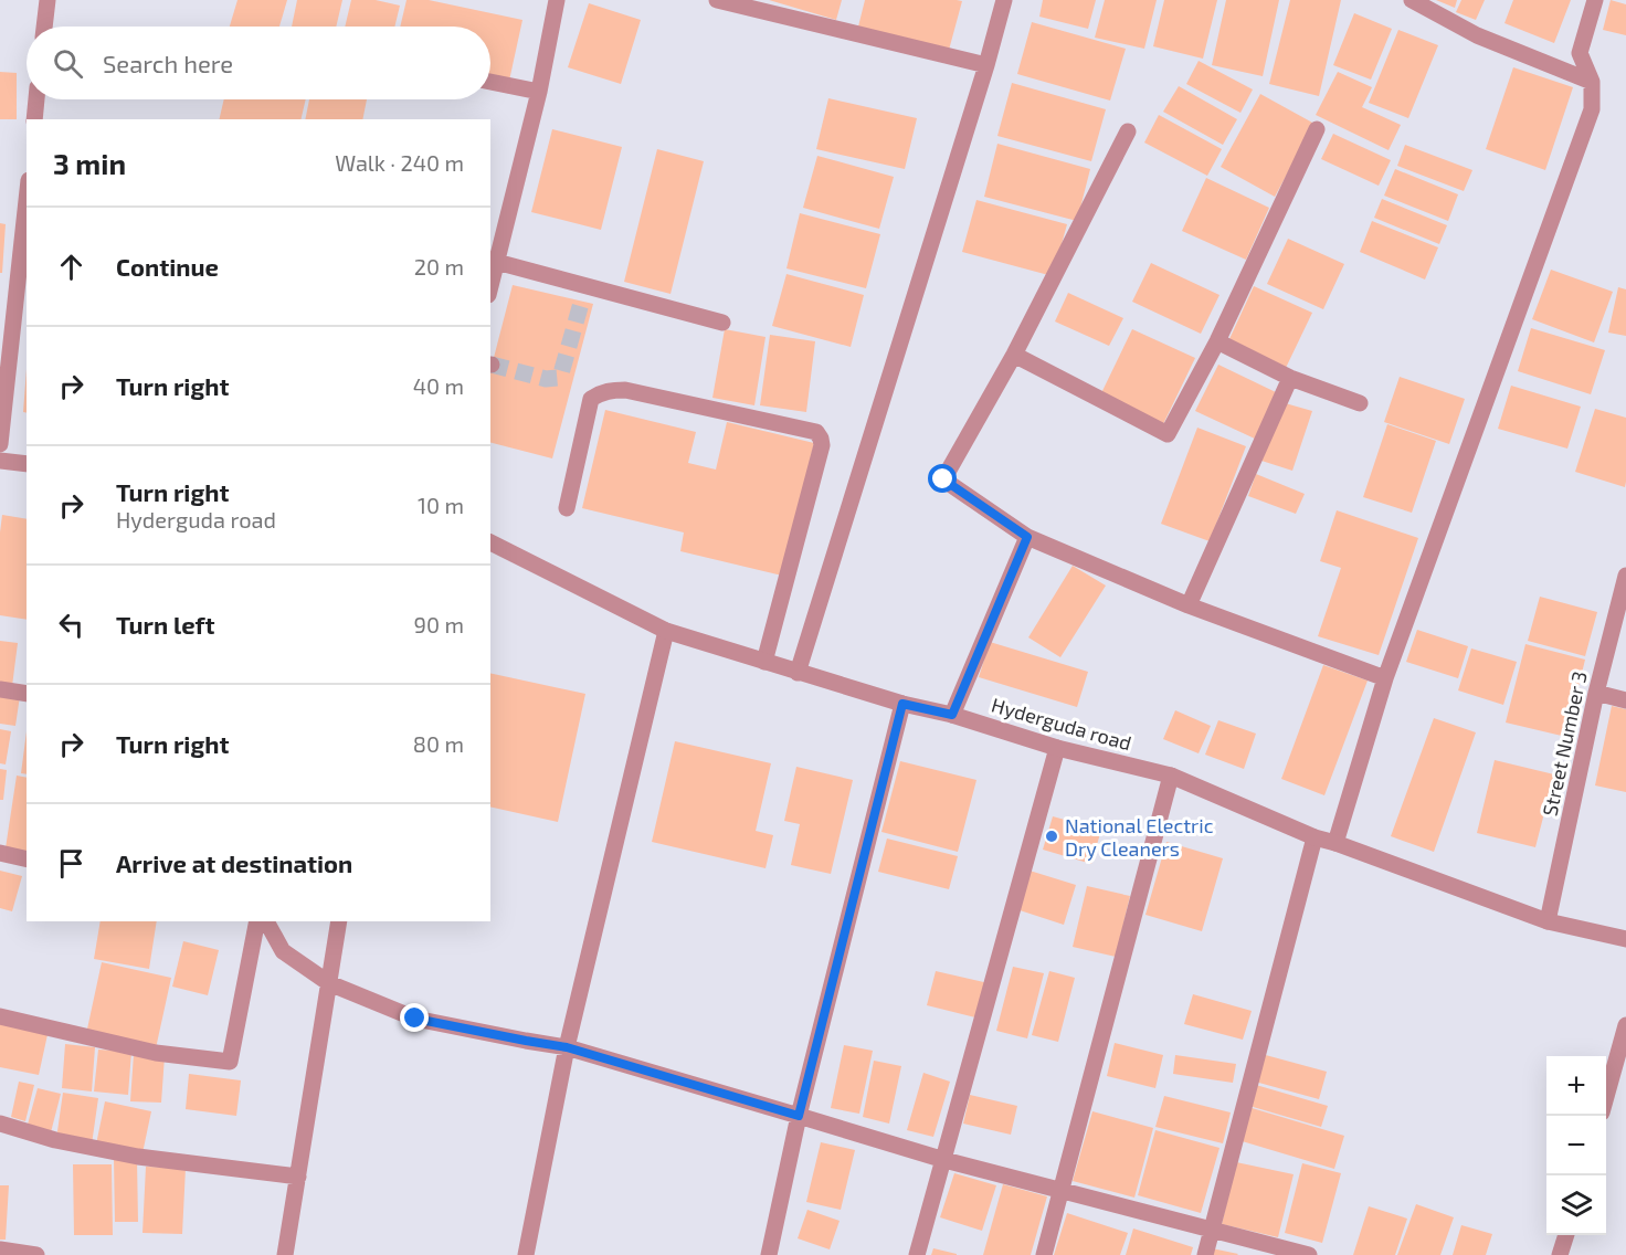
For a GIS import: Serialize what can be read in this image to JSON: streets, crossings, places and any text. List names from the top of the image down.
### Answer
{
  "streets": {
    "street": ["Hyderguda road", "Street Number 3"]
  },
  "crossings": [
    ["Hyderguda road", "Street Number 3"]
  ],
  "places": ["National Electric Dry Cleaners"],
  "page": {
    "search": "Search here",
    "heading": ["3 min", "Walk · 240 m"],
    "list": [
      ["Continue", "20 m"],
      ["Turn right", "40 m"],
      ["Turn right", "Hyderguda road", "10 m"],
      ["Turn left", "90 m"],
      ["Turn right", "80 m"],
      "Arrive at destination"
    ],
    "map_buttons": ["+", "−"]
  }
}
